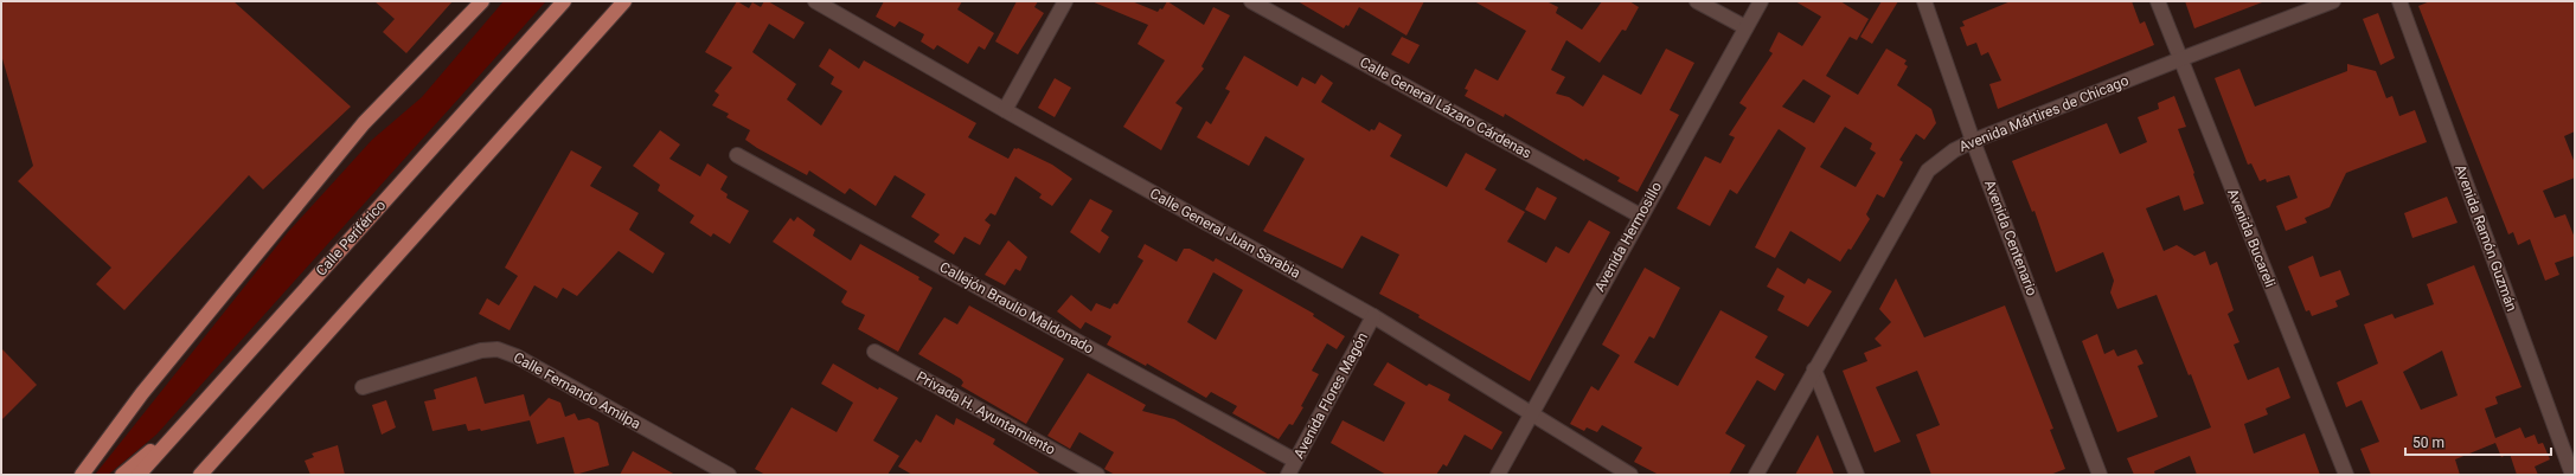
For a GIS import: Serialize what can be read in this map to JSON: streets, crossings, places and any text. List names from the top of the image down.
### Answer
{
  "streets": {
    "highway": ["Calle Periférico"],
    "street": [
      "Calle General Lázaro Cárdenas",
      "Avenida Mártires de Chicago",
      "Calle General Juan Sarabia",
      "Avenida Hermosillo",
      "Avenida Centenario",
      "Avenida Bucareli",
      "Avenida Ramón Guzmán",
      "Callejón Braulio Maldonado",
      "Calle Fernando Amilpa",
      "Avenida Flores Magón",
      "Privada H. Ayuntamiento"
    ]
  },
  "crossings": [
    ["Calle General Lázaro Cárdenas", "Avenida Hermosillo"],
    ["Avenida Mártires de Chicago", "Avenida Centenario"],
    ["Avenida Mártires de Chicago", "Avenida Bucareli"],
    ["Calle General Juan Sarabia", "Avenida Hermosillo"],
    ["Calle General Juan Sarabia", "Avenida Flores Magón"],
    ["Callejón Braulio Maldonado", "Avenida Flores Magón"]
  ],
  "scale_bar": "50 m"
}
